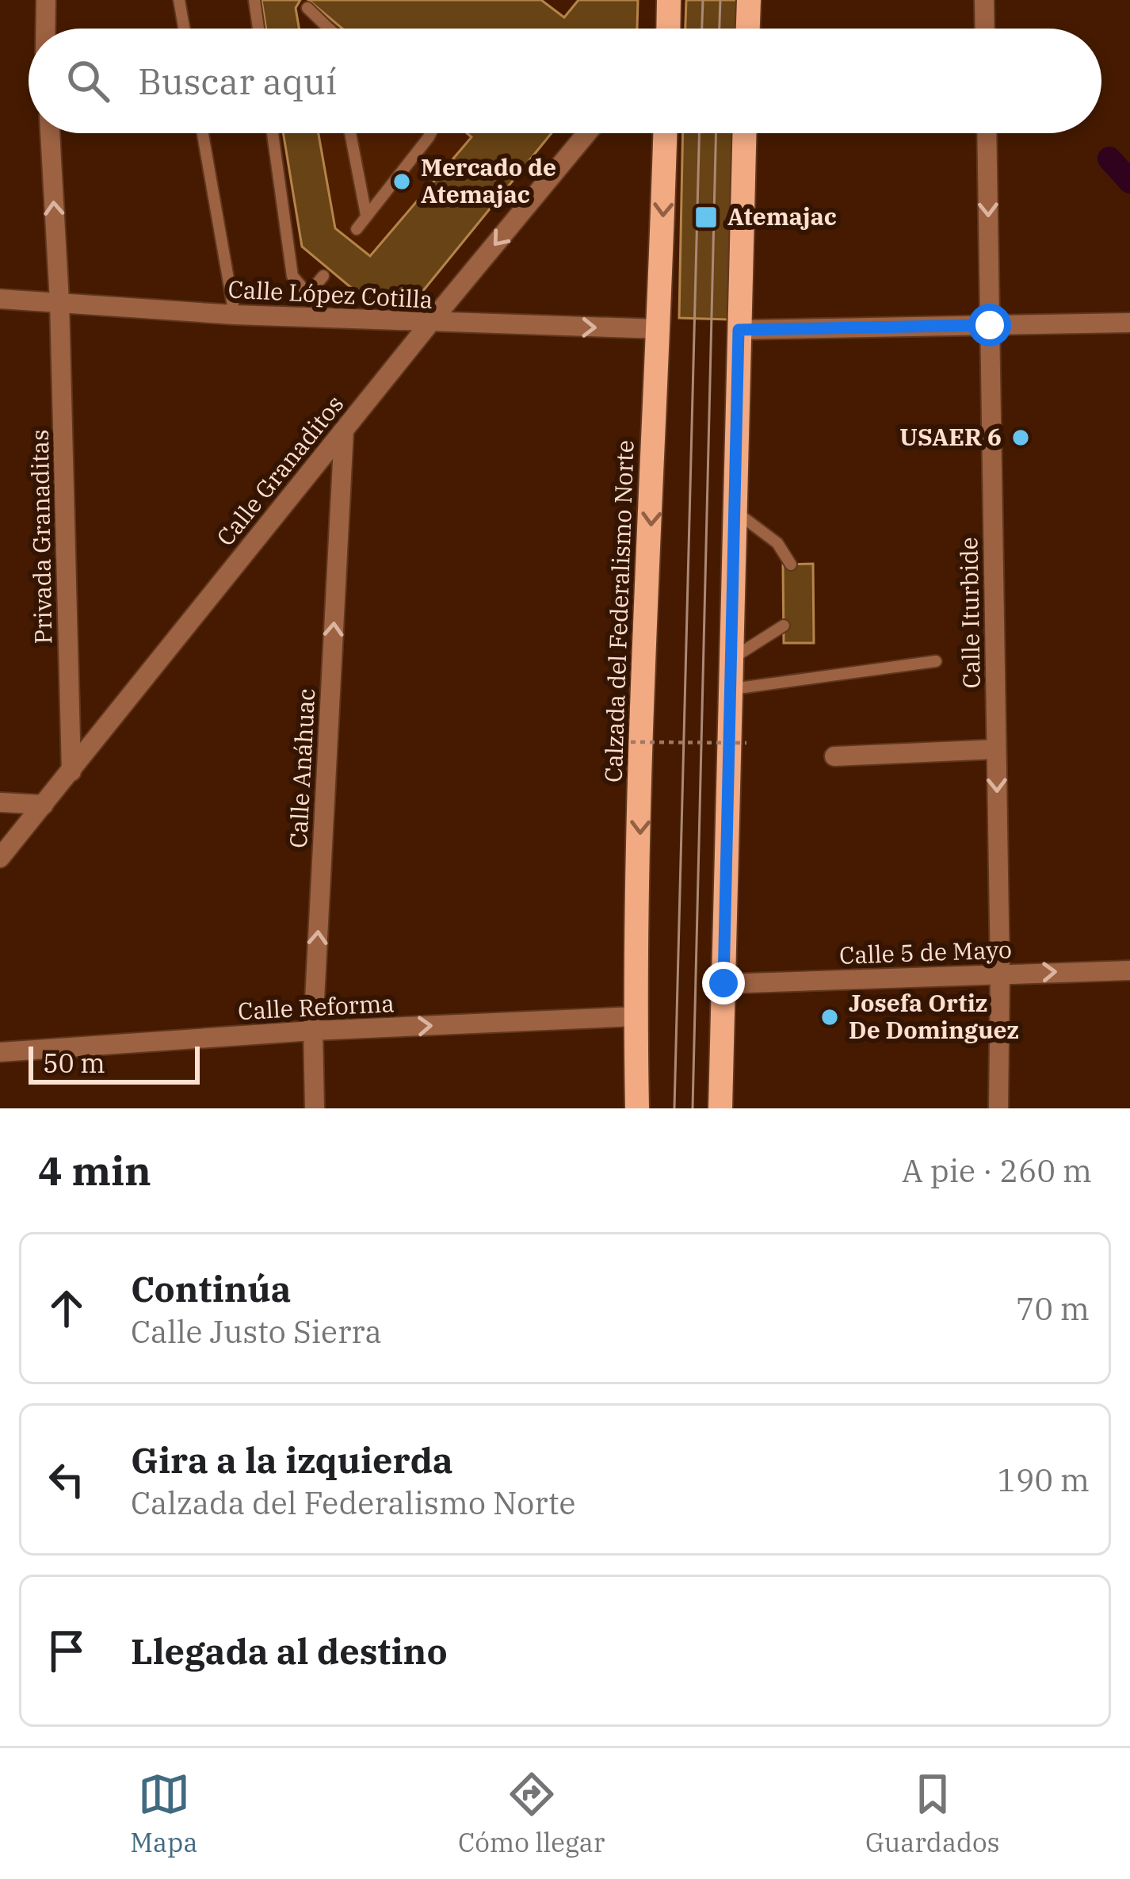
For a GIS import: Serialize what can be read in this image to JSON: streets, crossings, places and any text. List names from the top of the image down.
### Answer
{
  "streets": {
    "main road": ["Calzada del Federalismo Norte"],
    "street": [
      "Calle López Cotilla",
      "Calle Granaditos",
      "Privada Granaditas",
      "Calle Iturbide",
      "Calle Anáhuac",
      "Calle 5 de Mayo",
      "Calle Reforma"
    ]
  },
  "crossings": [
    ["Calle López Cotilla", "Calle Granaditos"],
    ["Calle López Cotilla", "Privada Granaditas"],
    ["Calle López Cotilla", "Calzada del Federalismo Norte"],
    ["Calle Granaditos", "Privada Granaditas"],
    ["Calle Granaditos", "Calle Anáhuac"],
    ["Calzada del Federalismo Norte", "Calle Reforma"],
    ["Calle Iturbide", "Calle 5 de Mayo"],
    ["Calle Anáhuac", "Calle Reforma"]
  ],
  "one_way": ["Calle Iturbide", "Calle Anáhuac", "Calle Reforma"],
  "places": {
    "other": ["Mercado de Atemajac", "USAER 6", "Josefa Ortiz De Dominguez"],
    "transit": ["Atemajac"]
  },
  "scale_bar": "50 m",
  "page": {
    "search": "Buscar aquí",
    "scale": "50 m",
    "heading": ["4 min", "A pie · 260 m"],
    "list": [
      ["Continúa", "Calle Justo Sierra", "70 m"],
      ["Gira a la izquierda", "Calzada del Federalismo Norte", "190 m"],
      "Llegada al destino"
    ],
    "nav": ["Mapa", "Cómo llegar", "Guardados"]
  }
}
